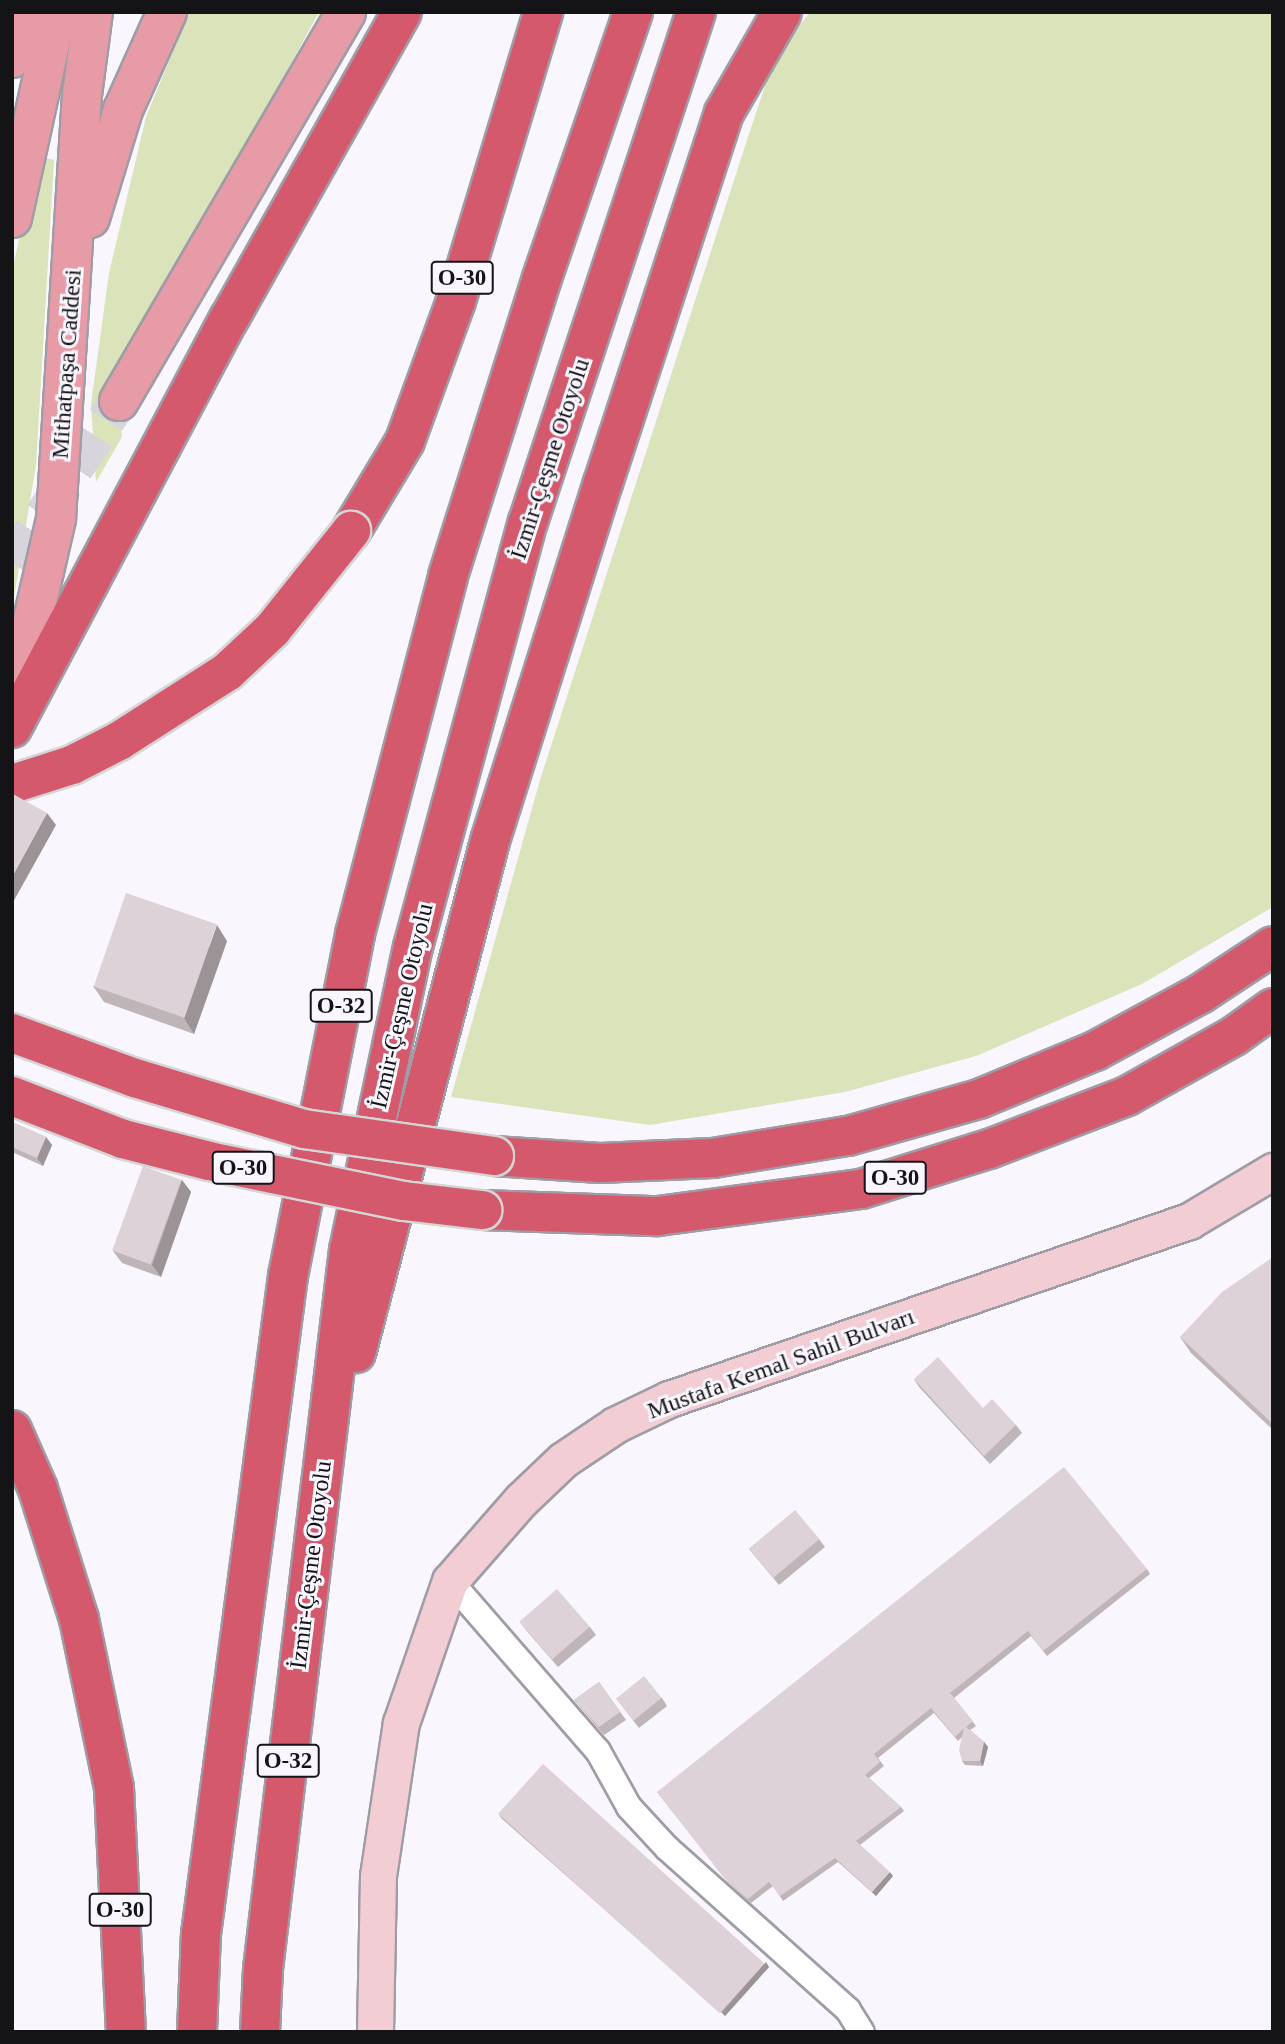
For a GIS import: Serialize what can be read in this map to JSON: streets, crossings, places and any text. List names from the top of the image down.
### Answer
{
  "streets": {
    "highway": ["O-30", "İzmir-Çeşme Otoyolu", "O-32"],
    "main road": ["Mithatpaşa Caddesi", "Mustafa Kemal Sahil Bulvarı"]
  }
}
